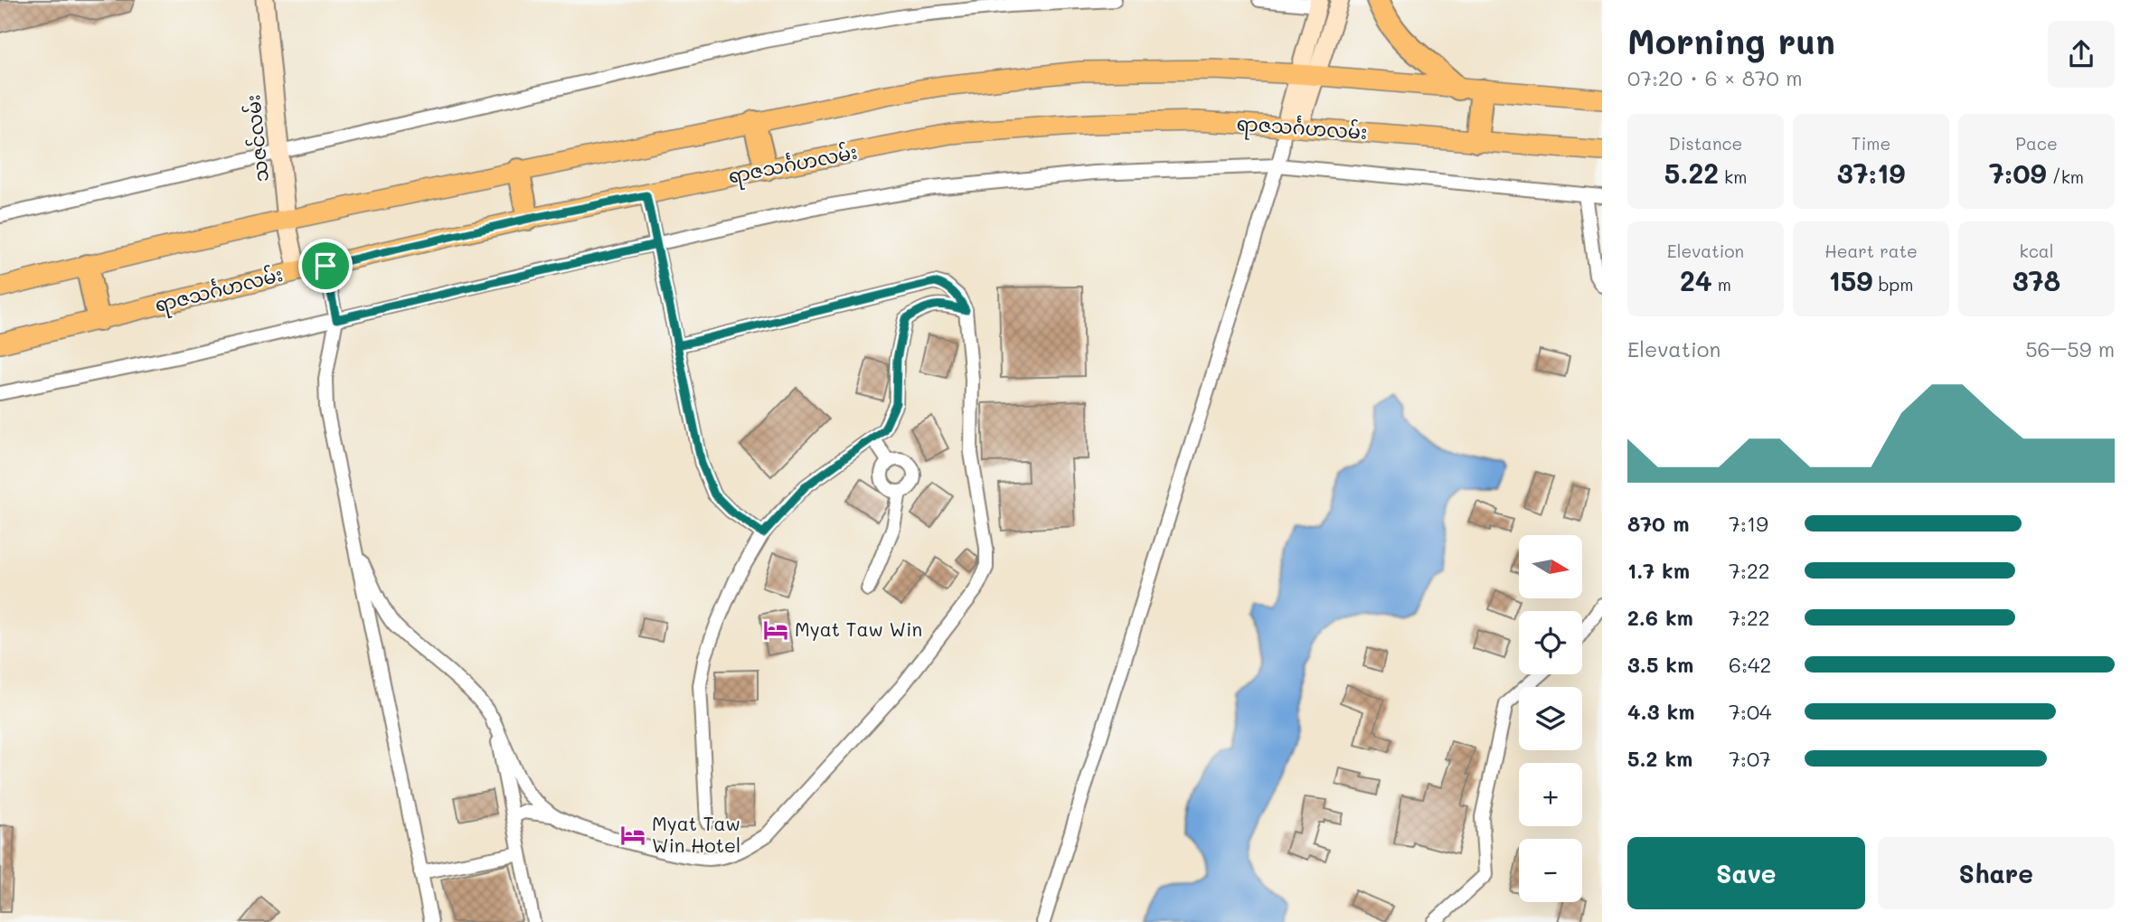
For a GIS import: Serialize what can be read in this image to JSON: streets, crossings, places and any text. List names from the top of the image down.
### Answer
{
  "streets": {
    "main road": ["ရာဇသင်္ဂဟလမ်း", "သဇင်လမ်း"]
  },
  "crossings": [
    ["ရာဇသင်္ဂဟလမ်း", "သဇင်လမ်း"]
  ],
  "places": {
    "hotel": ["Myat Taw Win", "Myat Taw Win Hotel"]
  },
  "north": "right",
  "page": {
    "heading": ["Morning run", "07:20 · 6 × 870 m"],
    "stats": [
      ["Distance", "5.22 km"],
      ["Time", "37:19"],
      ["Pace", "7:09 /km"],
      ["Elevation", "24 m"],
      ["Heart rate", "159 bpm"],
      ["kcal", "378"]
    ],
    "chart": ["Elevation", "56–59 m"],
    "list": [
      {
        "name": "870 m",
        "note": "7:19"
      },
      {
        "name": "1.7 km",
        "note": "7:22"
      },
      {
        "name": "2.6 km",
        "note": "7:22"
      },
      {
        "name": "3.5 km",
        "note": "6:42"
      },
      {
        "name": "4.3 km",
        "note": "7:04"
      },
      {
        "name": "5.2 km",
        "note": "7:07"
      }
    ],
    "map_buttons": ["+", "−"],
    "buttons": ["Save", "Share"]
  }
}
